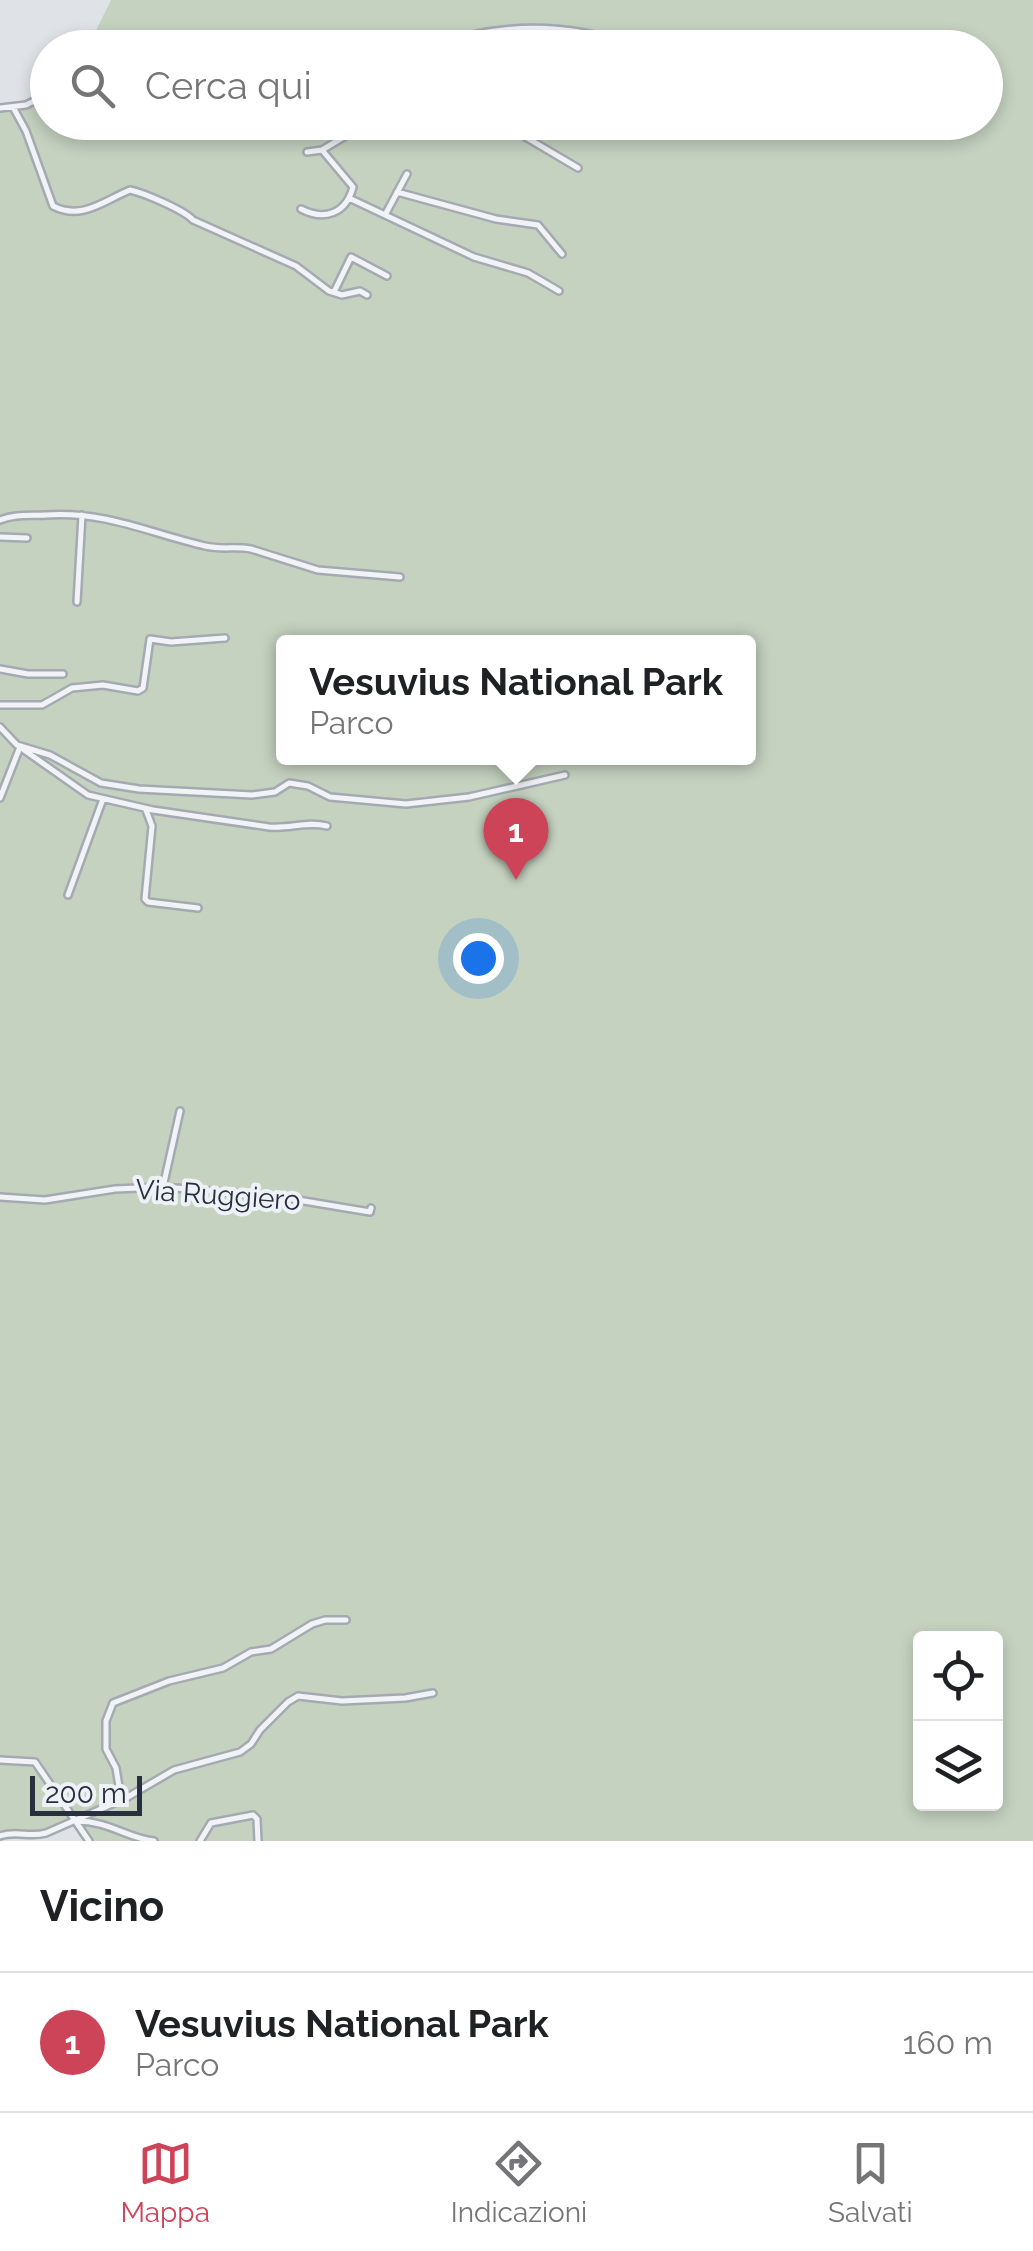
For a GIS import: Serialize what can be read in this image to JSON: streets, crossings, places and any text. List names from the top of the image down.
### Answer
{
  "streets": {
    "street": ["Via Ruggiero"]
  },
  "scale_bar": "200 m",
  "page": {
    "search": "Cerca qui",
    "popup": ["Vesuvius National Park", "Parco"],
    "pins": "1",
    "scale": "200 m",
    "heading": "Vicino",
    "list": [
      {
        "mark": "1",
        "name": "Vesuvius National Park",
        "note": "Parco",
        "value": "160 m"
      }
    ],
    "nav": ["Mappa", "Indicazioni", "Salvati"]
  }
}
